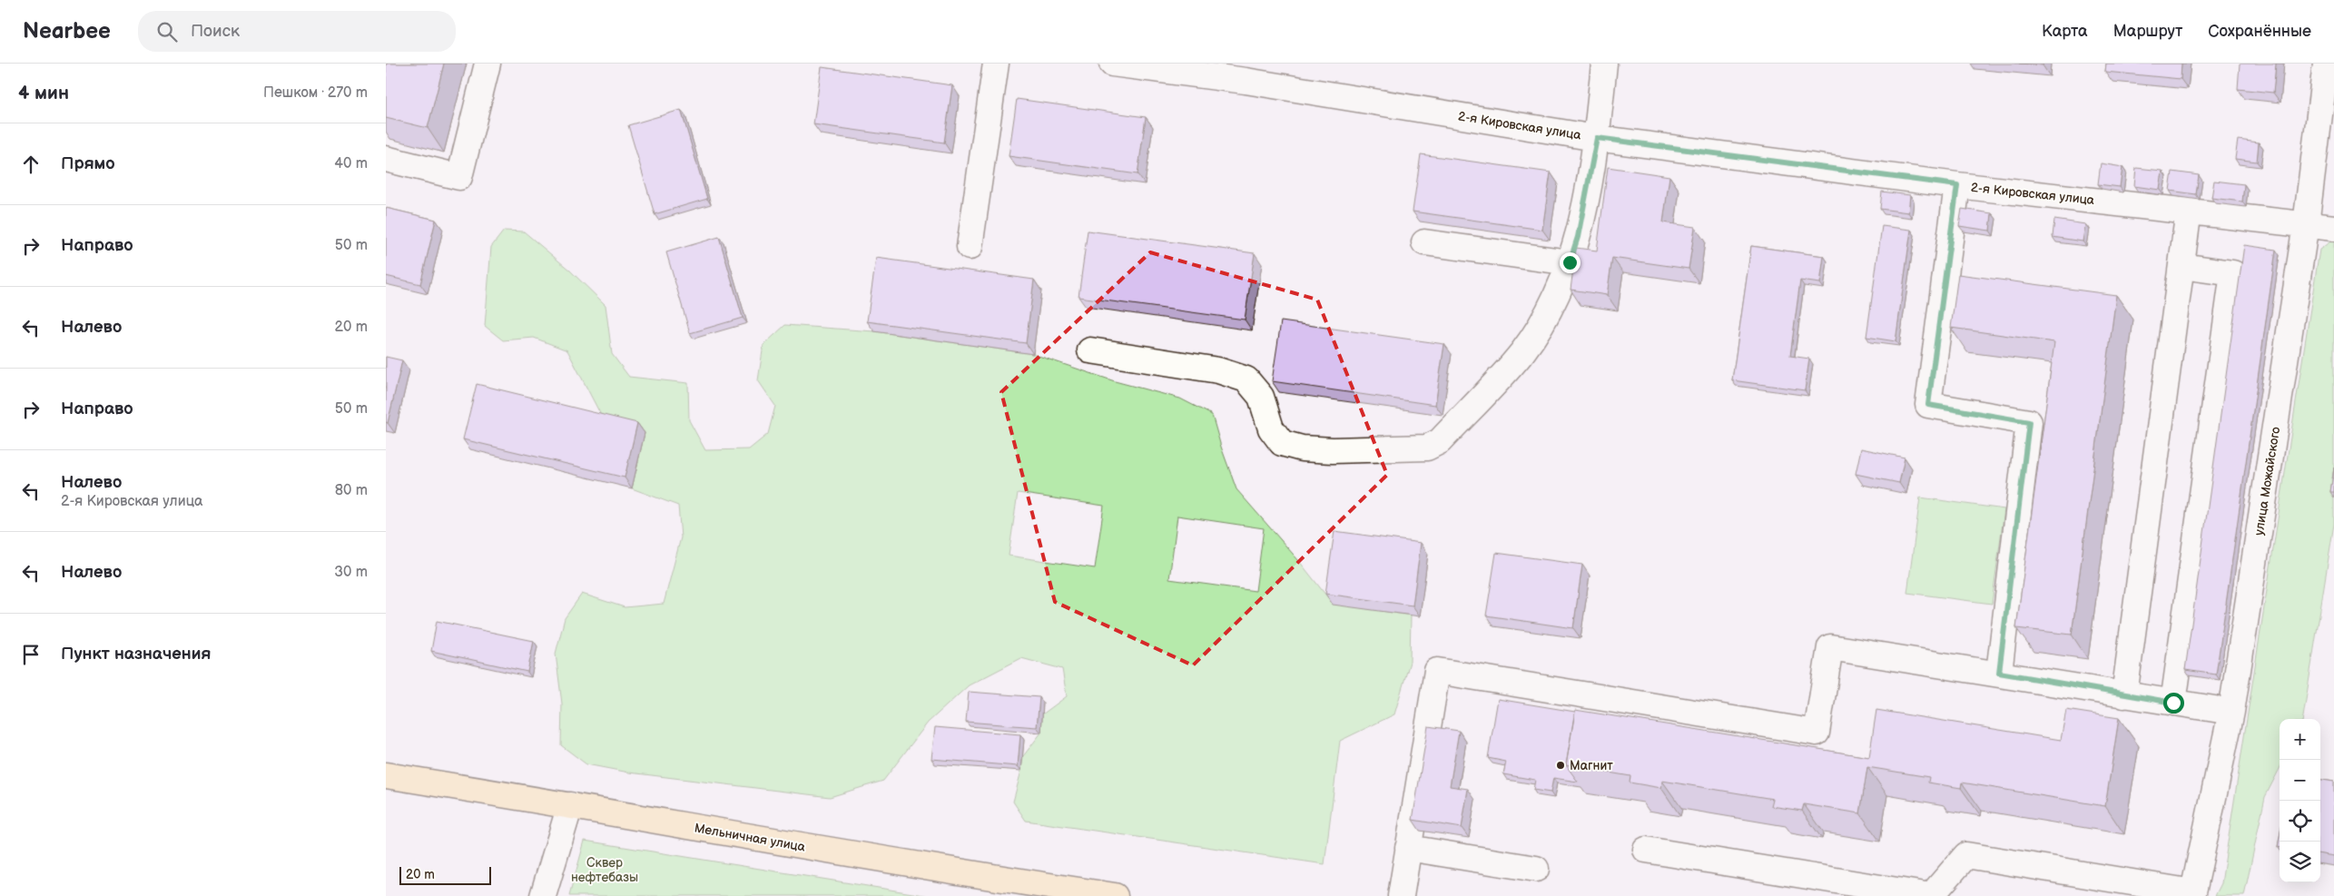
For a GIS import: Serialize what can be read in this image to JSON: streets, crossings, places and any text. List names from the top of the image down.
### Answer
{
  "streets": {
    "main road": ["Мельничная улица"],
    "street": ["2-я Кировская улица", "улица Можайского"]
  },
  "crossings": [
    ["2-я Кировская улица", "улица Можайского"]
  ],
  "parks": ["Сквер нефтебазы"],
  "places": ["Магнит"],
  "scale_bar": "20 m",
  "page": {
    "header": "Nearbee",
    "search": "Поиск",
    "nav": ["Карта", "Маршрут", "Сохранённые"],
    "heading": ["4 мин", "Пешком · 270 m"],
    "list": [
      ["Прямо", "40 m"],
      ["Направо", "50 m"],
      ["Налево", "20 m"],
      ["Направо", "50 m"],
      ["Налево", "2-я Кировская улица", "80 m"],
      ["Налево", "30 m"],
      "Пункт назначения"
    ],
    "map_buttons": ["+", "−"],
    "scale": "20 m"
  }
}
